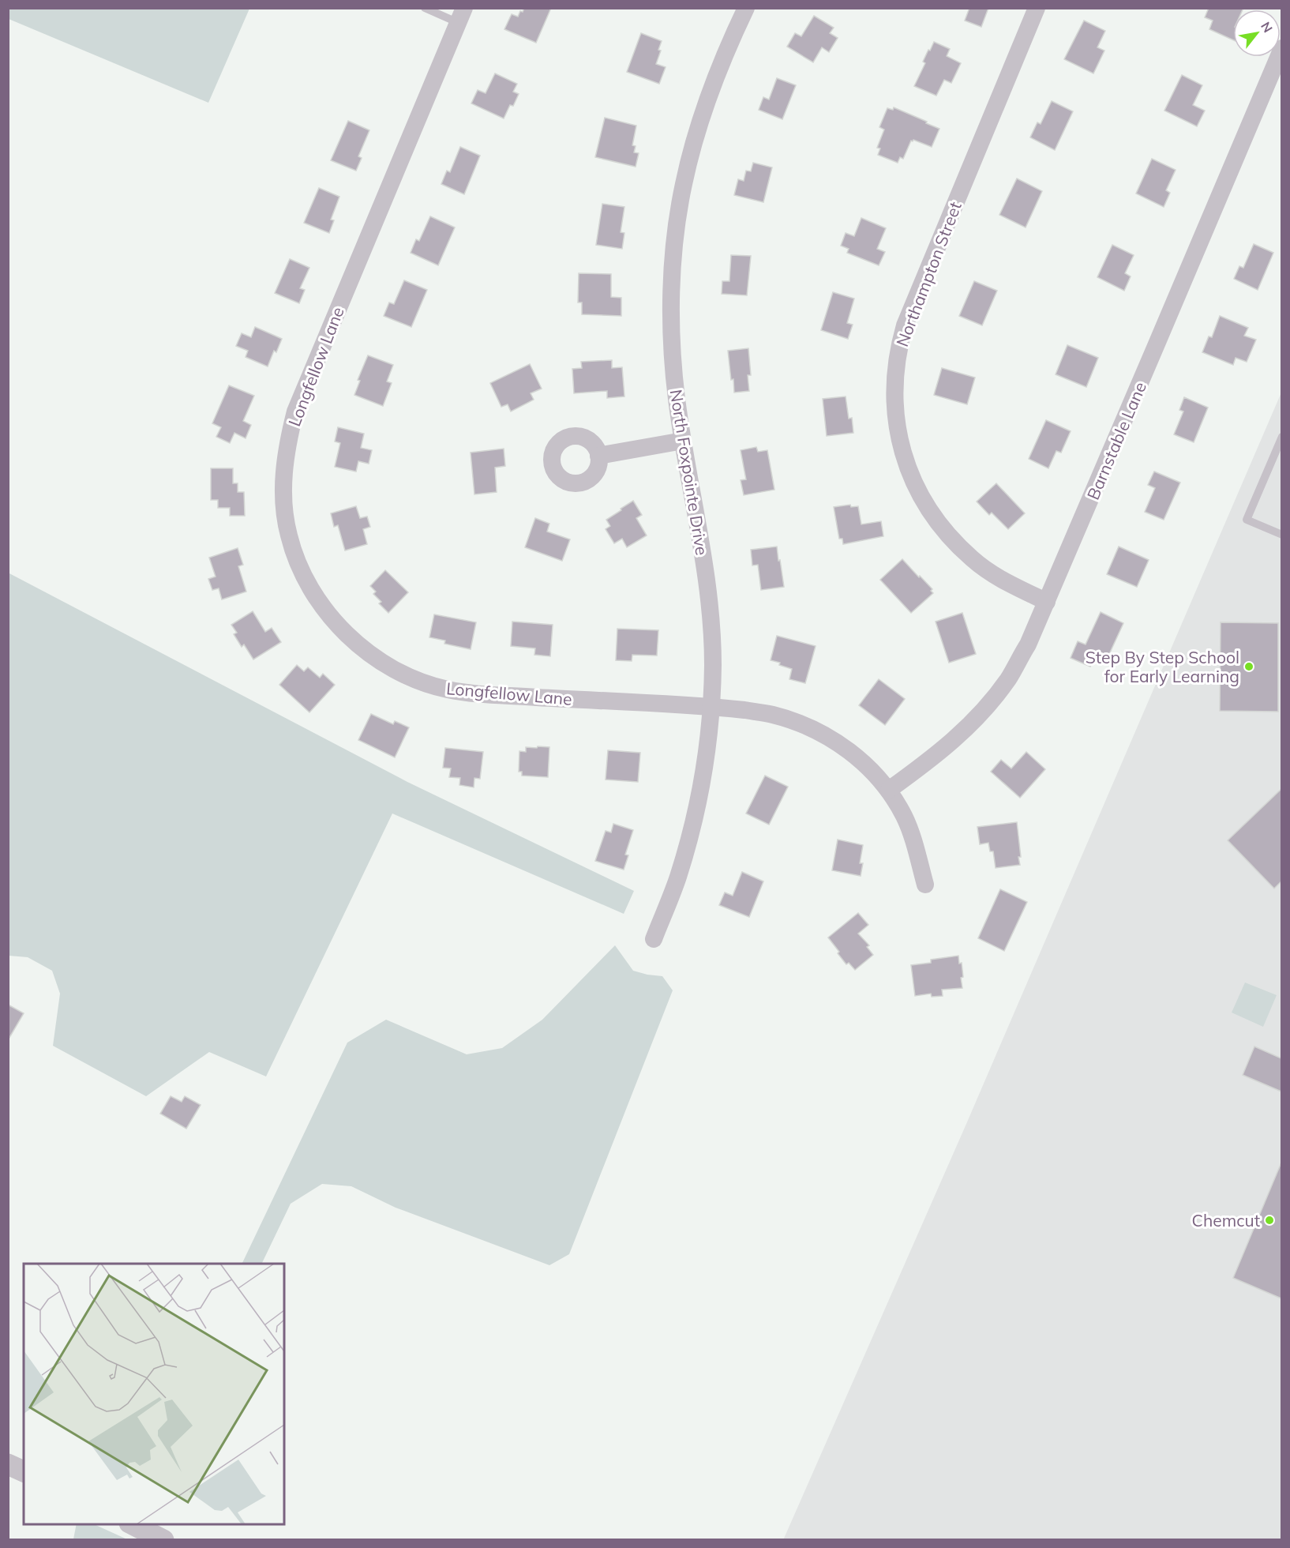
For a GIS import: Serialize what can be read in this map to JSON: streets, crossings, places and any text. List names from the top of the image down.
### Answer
{
  "streets": {
    "street": [
      "Northampton Street",
      "Longfellow Lane",
      "Barnstable Lane",
      "North Foxpointe Drive"
    ]
  },
  "crossings": [
    ["Northampton Street", "Barnstable Lane"],
    ["Longfellow Lane", "Barnstable Lane"],
    ["Longfellow Lane", "North Foxpointe Drive"]
  ],
  "places": ["Step By Step School for Early Learning", "Chemcut"],
  "north": "top right"
}
